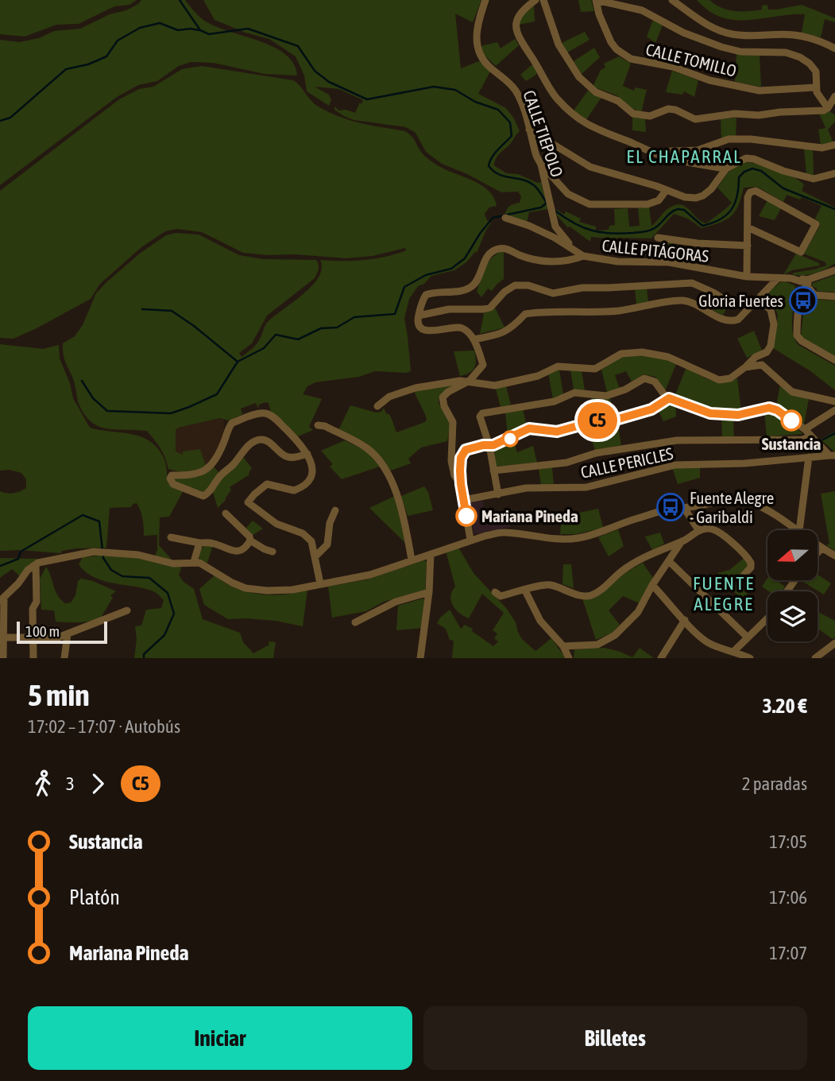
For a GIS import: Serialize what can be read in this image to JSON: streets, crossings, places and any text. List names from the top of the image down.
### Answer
{
  "streets": {
    "street": [
      "CALLE TOMILLO",
      "CALLE TIEPOLO",
      "CALLE PITÁGORAS",
      "CALLE PERICLES"
    ]
  },
  "crossings": [
    ["CALLE TIEPOLO", "CALLE PITÁGORAS"]
  ],
  "districts": ["EL CHAPARRAL", "FUENTE ALEGRE"],
  "places": {
    "bus stop": ["Gloria Fuertes", "Fuente Alegre - Garibaldi"],
    "other": ["Sustancia", "Mariana Pineda"]
  },
  "lines": ["bus line C5"],
  "scale_bar": "100 m",
  "north": "left",
  "page": {
    "on_map": "C5",
    "scale": "100 m",
    "heading": ["5 min", "17:02 – 17:07 · Autobús", "3.20 €"],
    "legs": ["3", "C5", "2 paradas"],
    "list": [
      {
        "name": "Sustancia",
        "value": "17:05"
      },
      {
        "name": "Platón",
        "value": "17:06"
      },
      {
        "name": "Mariana Pineda",
        "value": "17:07"
      }
    ],
    "buttons": ["Iniciar", "Billetes"]
  }
}
